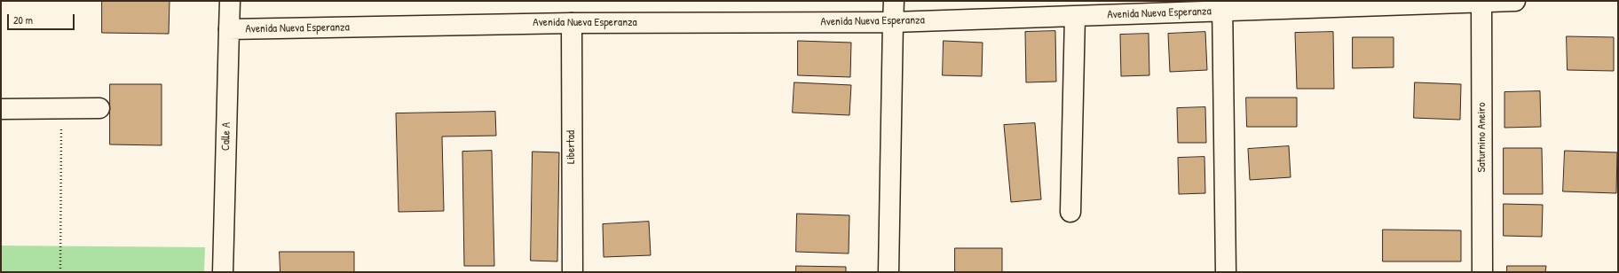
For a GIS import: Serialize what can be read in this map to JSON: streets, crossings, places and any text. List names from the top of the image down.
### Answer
{
  "streets": {
    "street": [
      "Avenida Nueva Esperanza",
      "Calle A",
      "Saturnino Aneiro",
      "Libertad"
    ]
  },
  "crossings": [
    ["Avenida Nueva Esperanza", "Calle A"],
    ["Avenida Nueva Esperanza", "Saturnino Aneiro"],
    ["Avenida Nueva Esperanza", "Libertad"]
  ],
  "scale_bar": "20 m"
}
